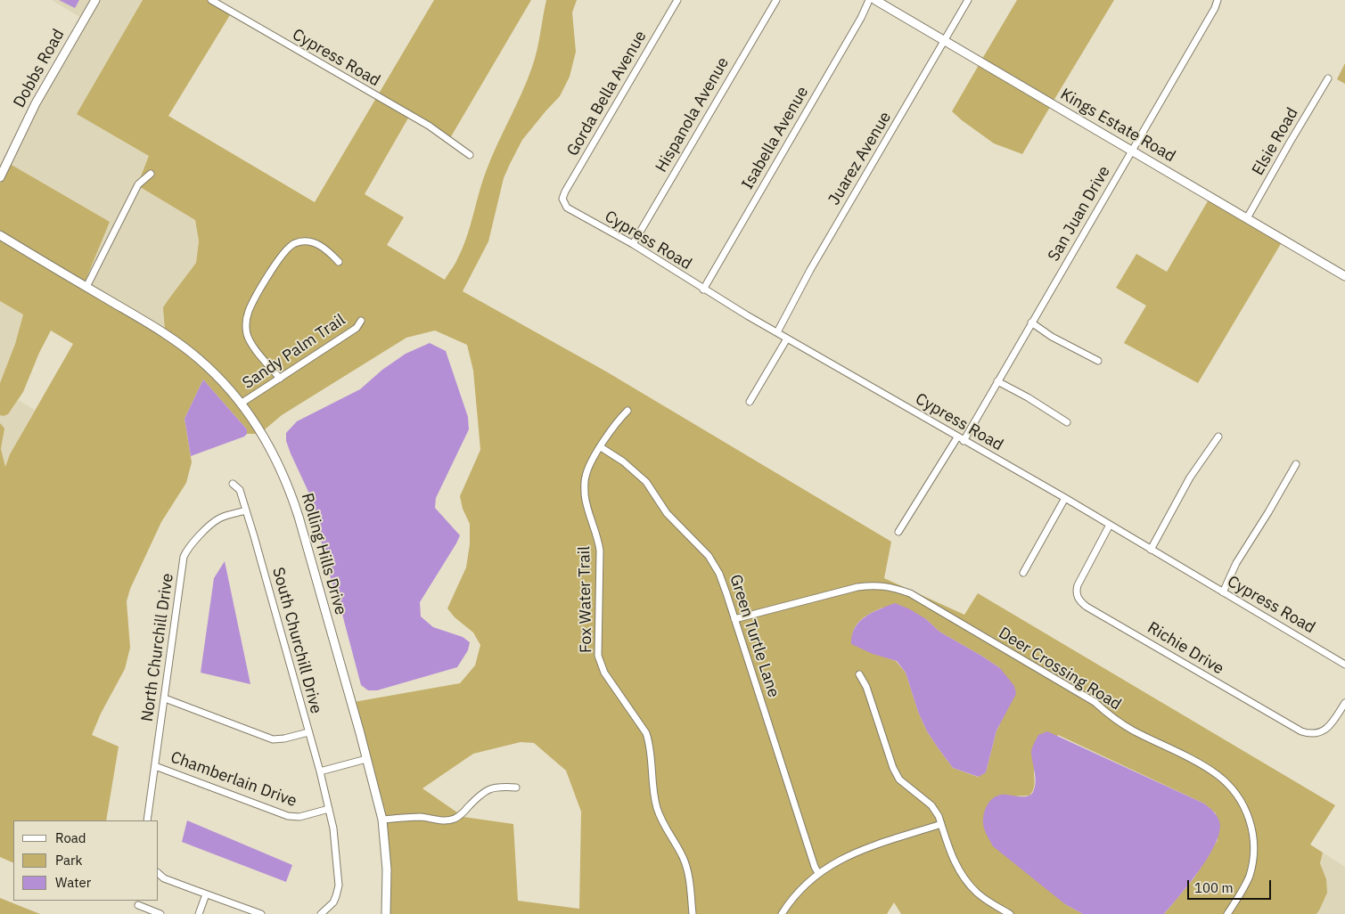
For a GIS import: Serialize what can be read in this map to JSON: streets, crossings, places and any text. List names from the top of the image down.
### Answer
{
  "streets": {
    "street": [
      "Cypress Road",
      "Dobbs Road",
      "Gorda Bella Avenue",
      "Hispanola Avenue",
      "Kings Estate Road",
      "Isabella Avenue",
      "Elsie Road",
      "Juarez Avenue",
      "San Juan Drive",
      "Sandy Palm Trail",
      "Rolling Hills Drive",
      "Fox Water Trail",
      "Green Turtle Lane",
      "South Churchill Drive",
      "North Churchill Drive",
      "Richie Drive",
      "Deer Crossing Road",
      "Chamberlain Drive"
    ]
  },
  "crossings": [
    ["Cypress Road", "Gorda Bella Avenue"],
    ["Cypress Road", "Hispanola Avenue"],
    ["Cypress Road", "Isabella Avenue"],
    ["Cypress Road", "Juarez Avenue"],
    ["Cypress Road", "San Juan Drive"],
    ["Cypress Road", "Richie Drive"],
    ["Kings Estate Road", "Elsie Road"],
    ["Kings Estate Road", "Juarez Avenue"],
    ["Kings Estate Road", "San Juan Drive"],
    ["Sandy Palm Trail", "Rolling Hills Drive"],
    ["Fox Water Trail", "Green Turtle Lane"],
    ["Green Turtle Lane", "Deer Crossing Road"],
    ["South Churchill Drive", "North Churchill Drive"],
    ["South Churchill Drive", "Chamberlain Drive"],
    ["North Churchill Drive", "Chamberlain Drive"]
  ],
  "legend": ["Road", "Park", "Water"],
  "scale_bar": "100 m"
}
